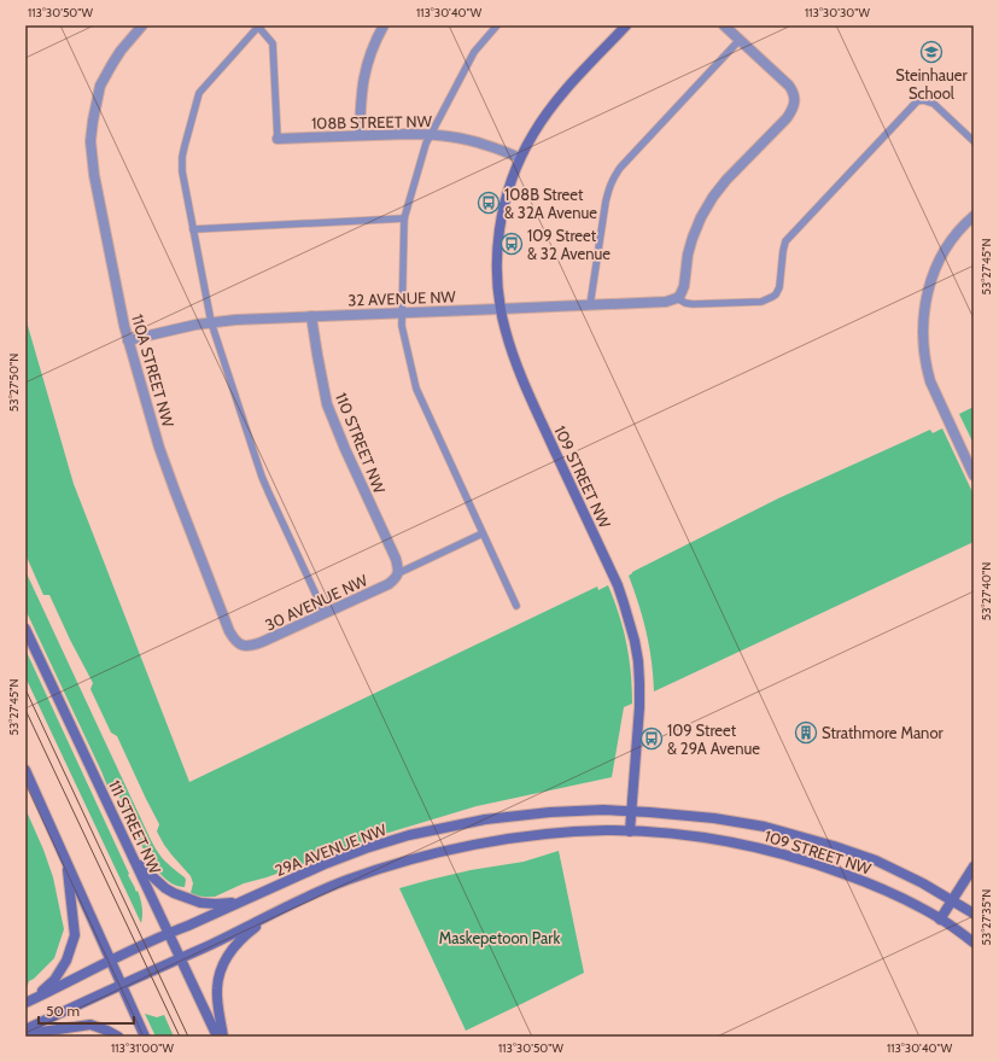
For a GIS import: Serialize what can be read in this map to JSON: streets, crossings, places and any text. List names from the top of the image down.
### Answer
{
  "streets": {
    "street": [
      "108B STREET NW",
      "32 AVENUE NW",
      "110A STREET NW",
      "110 STREET NW",
      "109 STREET NW",
      "30 AVENUE NW",
      "111 STREET NW",
      "29A AVENUE NW"
    ]
  },
  "crossings": [
    ["108B STREET NW", "109 STREET NW"],
    ["32 AVENUE NW", "110A STREET NW"],
    ["32 AVENUE NW", "110 STREET NW"],
    ["32 AVENUE NW", "109 STREET NW"],
    ["110A STREET NW", "30 AVENUE NW"],
    ["110 STREET NW", "30 AVENUE NW"],
    ["109 STREET NW", "29A AVENUE NW"],
    ["111 STREET NW", "29A AVENUE NW"]
  ],
  "parks": ["Maskepetoon Park"],
  "places": {
    "school or university": ["Steinhauer School"],
    "bus stop": ["108B Street & 32A Avenue", "109 Street & 32 Avenue", "109 Street & 29A Avenue"],
    "building": ["Strathmore Manor"]
  },
  "scale_bar": "50 m",
  "coordinates": [
    "113°30'50\"W",
    "113°30'40\"W",
    "113°30'30\"W",
    "53°27'45\"N",
    "53°27'50\"N",
    "53°27'40\"N",
    "53°27'35\"N",
    "113°31'00\"W"
  ]
}
